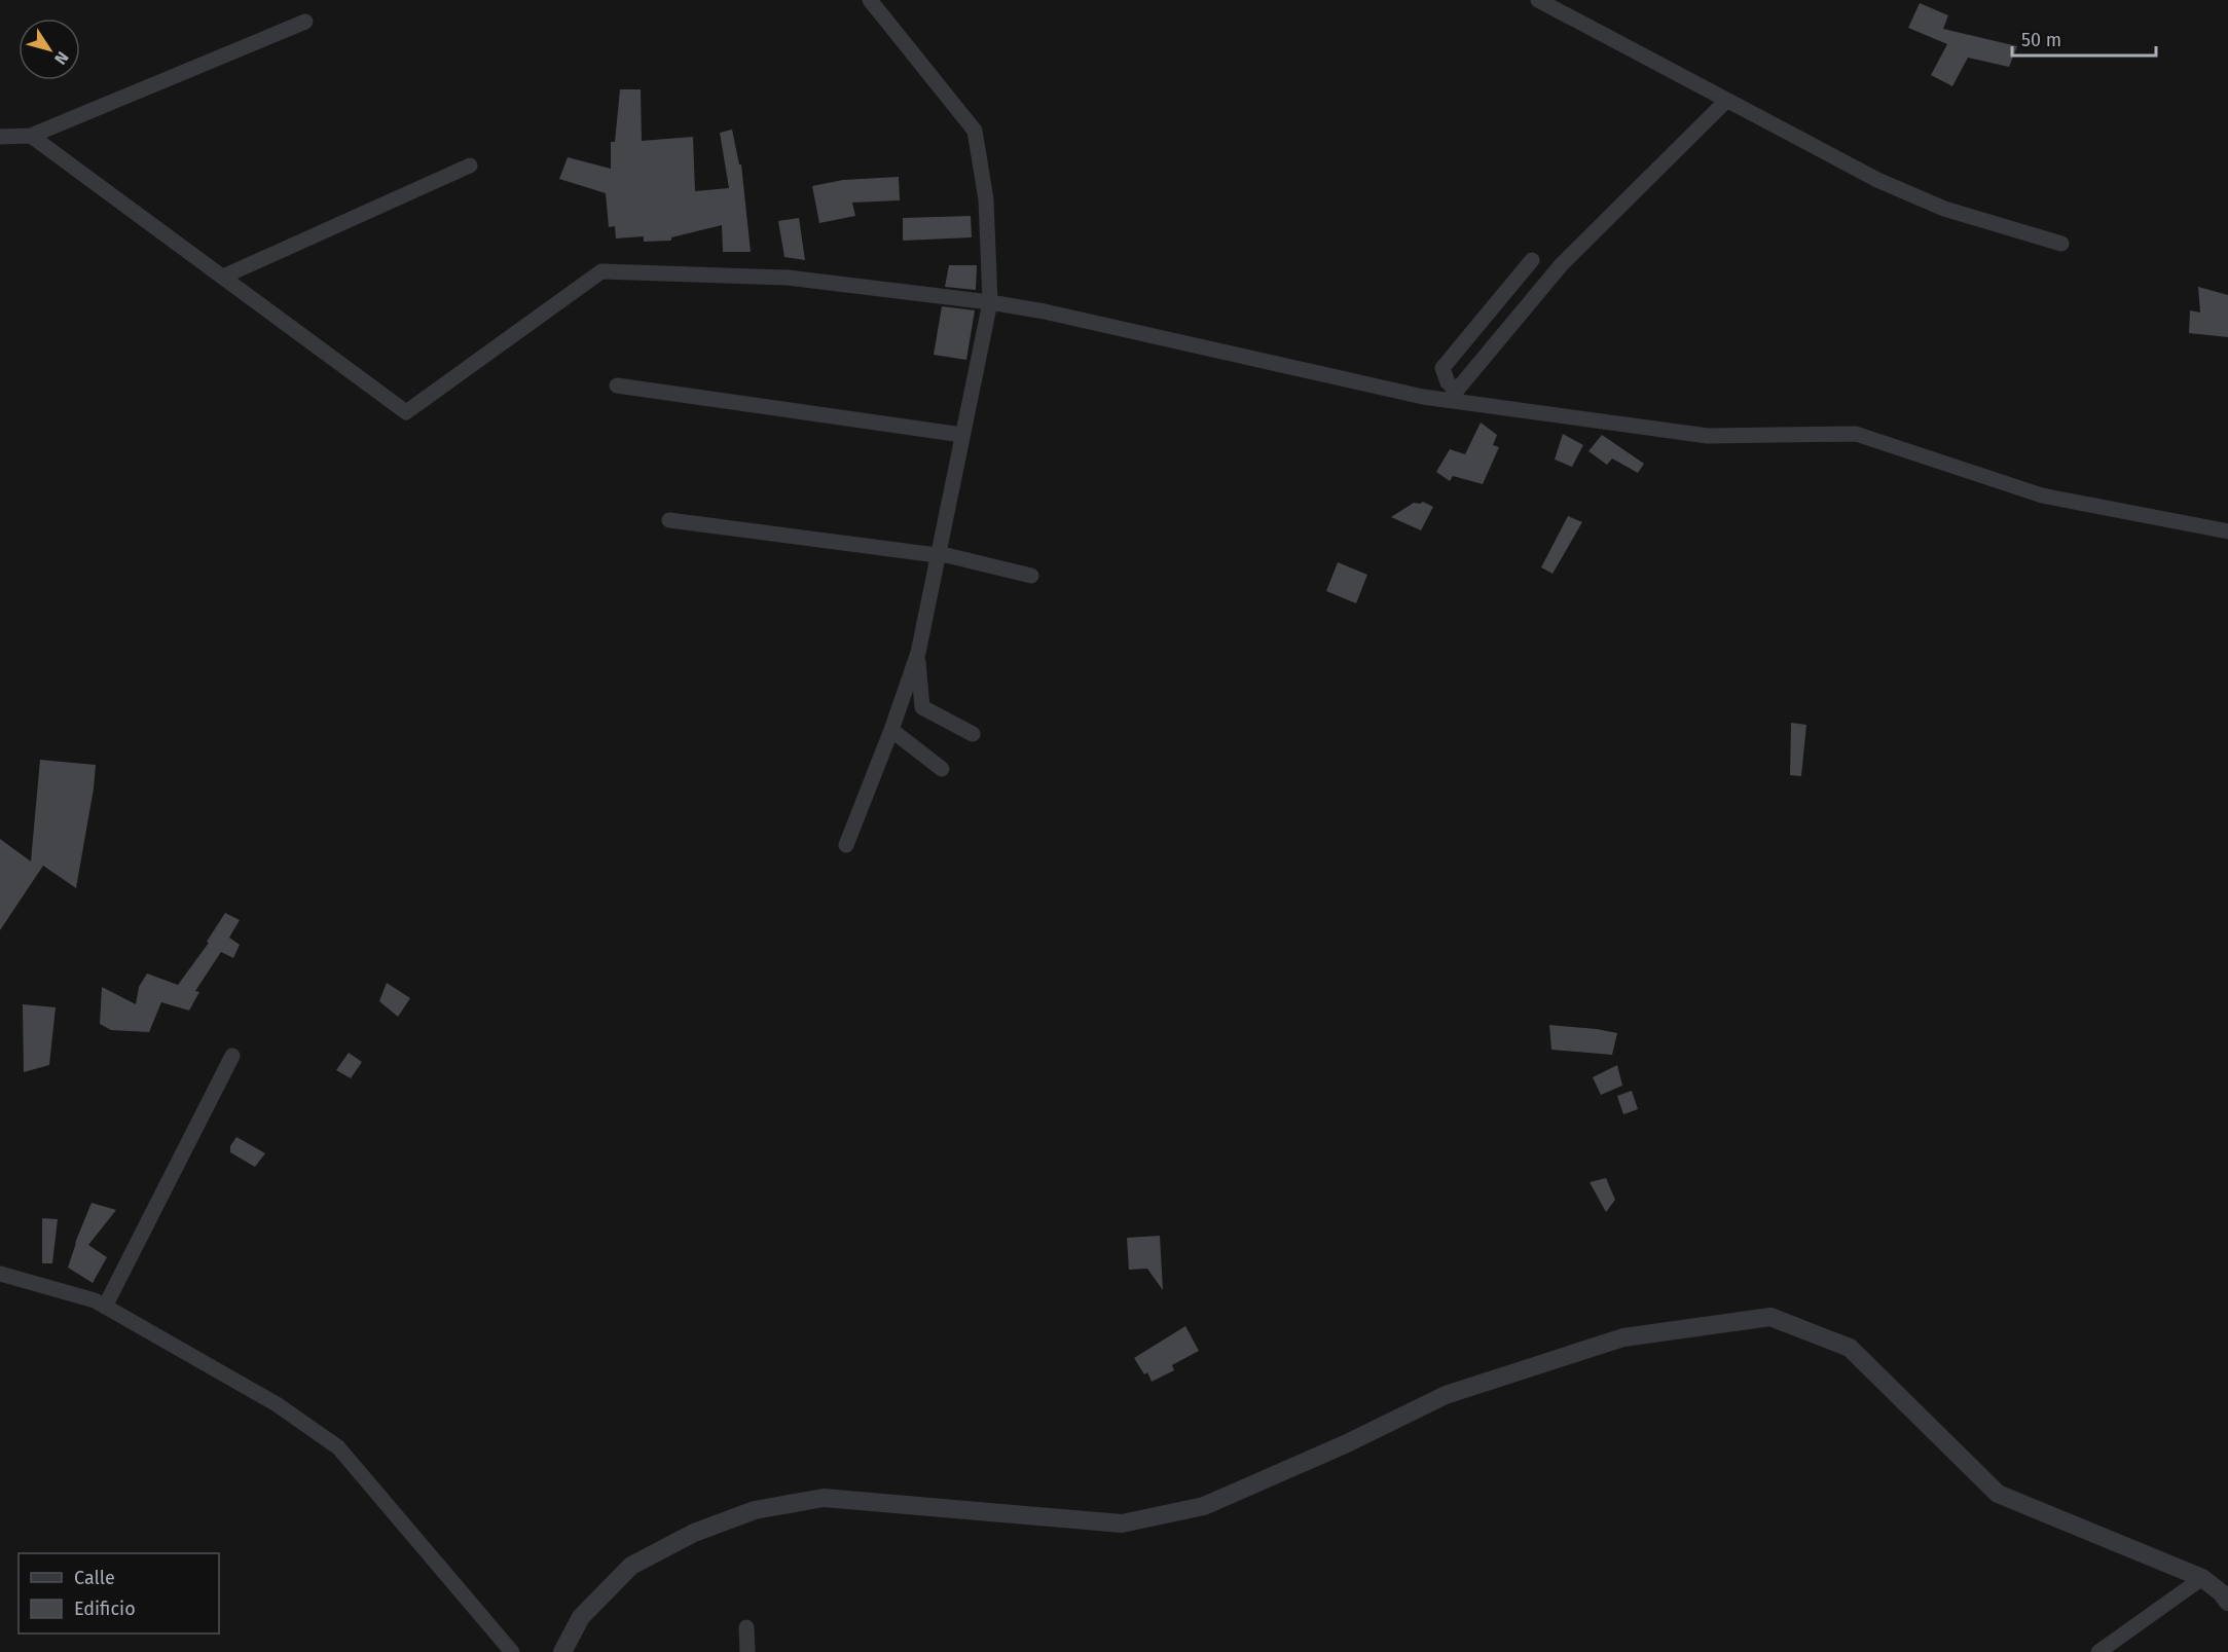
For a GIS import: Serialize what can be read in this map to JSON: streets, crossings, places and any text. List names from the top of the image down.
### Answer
{
  "legend": ["Calle", "Edificio"],
  "scale_bar": "50 m",
  "north": "bottom right"
}
